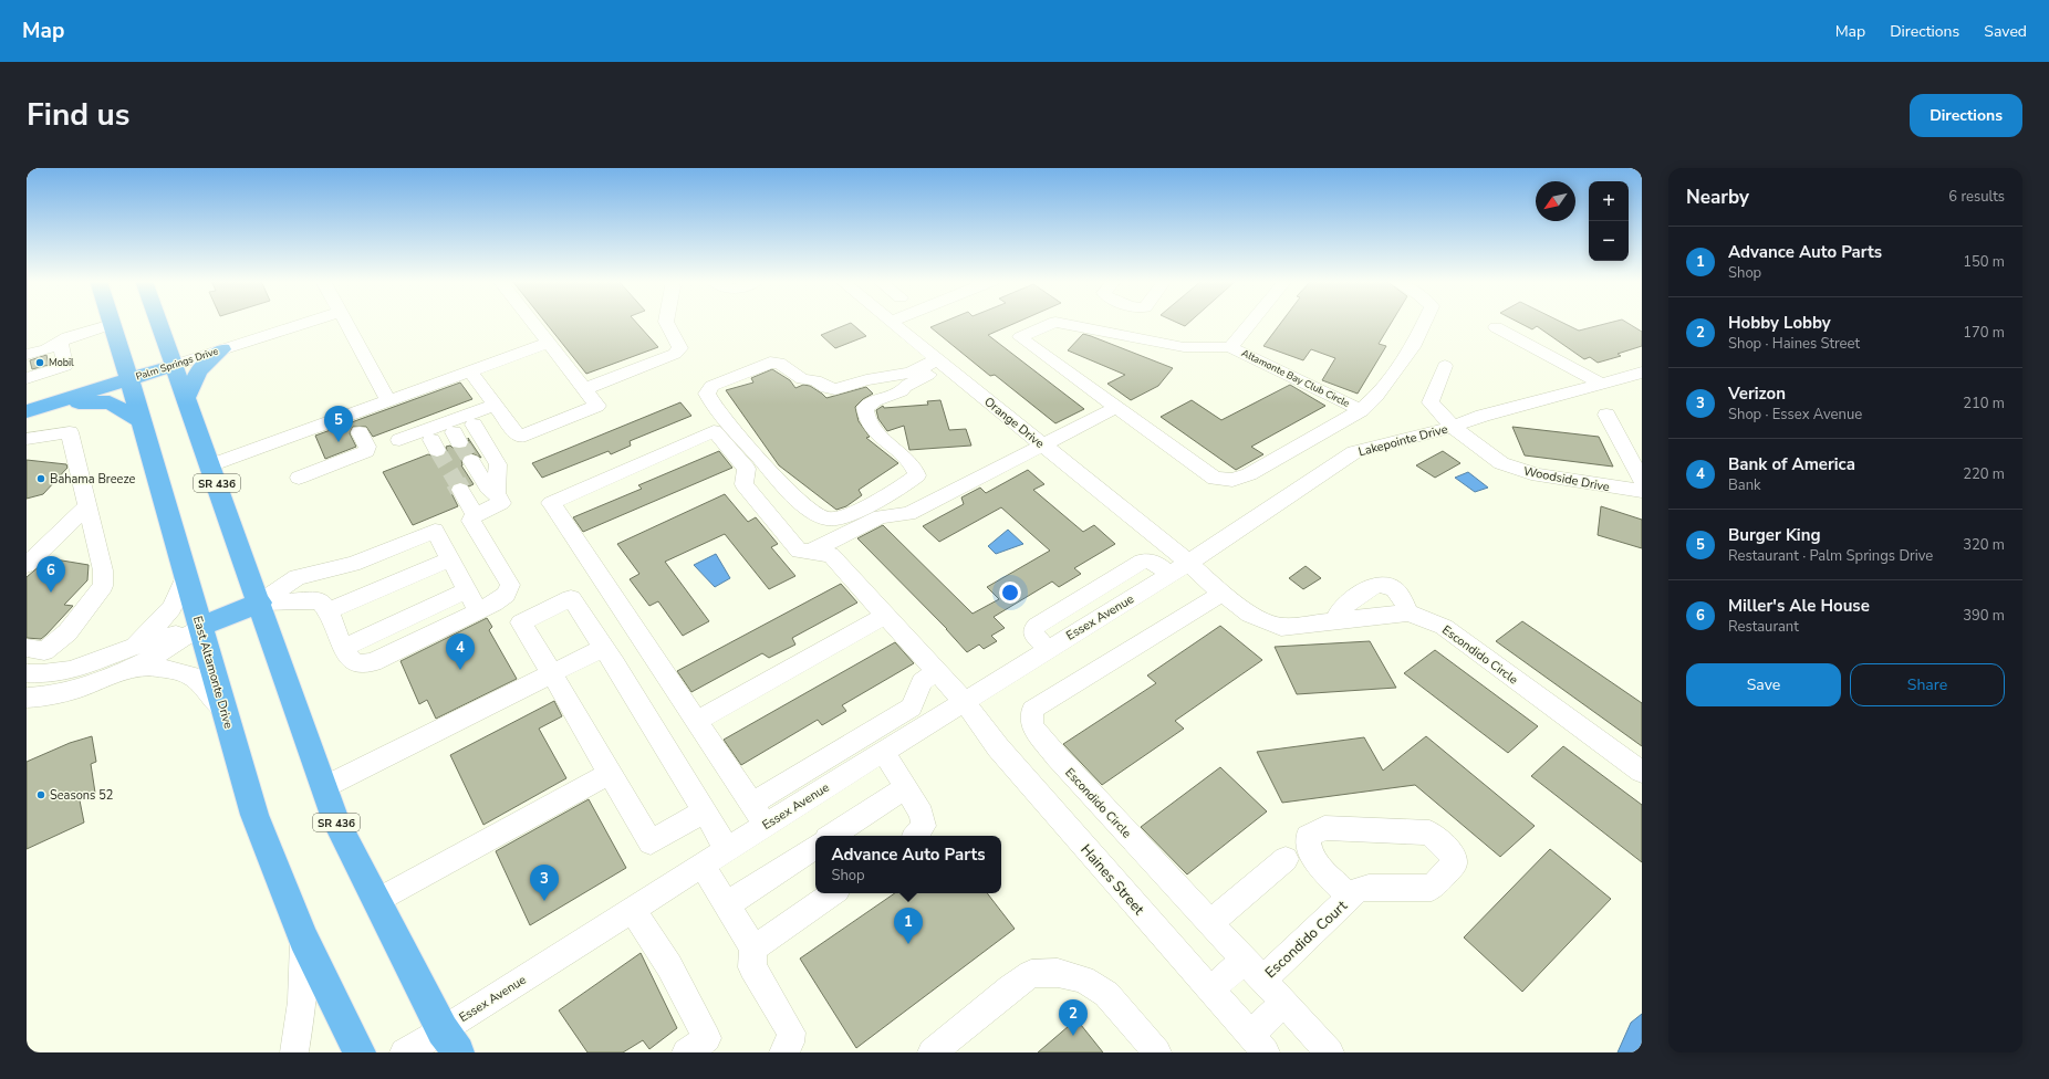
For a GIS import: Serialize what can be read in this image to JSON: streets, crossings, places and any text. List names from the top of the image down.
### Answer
{
  "streets": {
    "main road": ["Palm Springs Drive", "SR 436", "East Altamonte Drive"],
    "street": [
      "Altamonte Bay Club Circle",
      "Orange Drive",
      "Lakepointe Drive",
      "Woodside Drive",
      "Essex Avenue",
      "Escondido Circle",
      "Haines Street",
      "Escondido Court"
    ]
  },
  "crossings": [
    ["Palm Springs Drive", "SR 436"],
    ["Palm Springs Drive", "East Altamonte Drive"],
    ["Orange Drive", "Lakepointe Drive"],
    ["Orange Drive", "Essex Avenue"],
    ["Orange Drive", "Escondido Circle"],
    ["Lakepointe Drive", "Woodside Drive"],
    ["Lakepointe Drive", "Essex Avenue"],
    ["Lakepointe Drive", "Escondido Circle"],
    ["SR 436", "Essex Avenue"],
    ["Essex Avenue", "Escondido Circle"],
    ["Essex Avenue", "Haines Street"],
    ["Escondido Circle", "Escondido Court"],
    ["Haines Street", "Escondido Court"]
  ],
  "places": ["Mobil", "Bahama Breeze", "Seasons 52"],
  "north": "bottom left",
  "page": {
    "header": "Map",
    "nav": ["Map", "Directions", "Saved"],
    "title": "Find us",
    "buttons": [
      "Directions",
      ["Save", "Share"]
    ],
    "heading": ["Nearby", "6 results"],
    "map_buttons": ["+", "−"],
    "list": [
      {
        "mark": "1",
        "name": "Advance Auto Parts",
        "note": "Shop",
        "value": "150 m"
      },
      {
        "mark": "2",
        "name": "Hobby Lobby",
        "note": "Shop · Haines Street",
        "value": "170 m"
      },
      {
        "mark": "3",
        "name": "Verizon",
        "note": "Shop · Essex Avenue",
        "value": "210 m"
      },
      {
        "mark": "4",
        "name": "Bank of America",
        "note": "Bank",
        "value": "220 m"
      },
      {
        "mark": "5",
        "name": "Burger King",
        "note": "Restaurant · Palm Springs Drive",
        "value": "320 m"
      },
      {
        "mark": "6",
        "name": "Miller's Ale House",
        "note": "Restaurant",
        "value": "390 m"
      }
    ],
    "pins": [
      "5",
      "6",
      "4",
      "3",
      "1",
      "2"
    ],
    "popup": ["Advance Auto Parts", "Shop"]
  }
}
